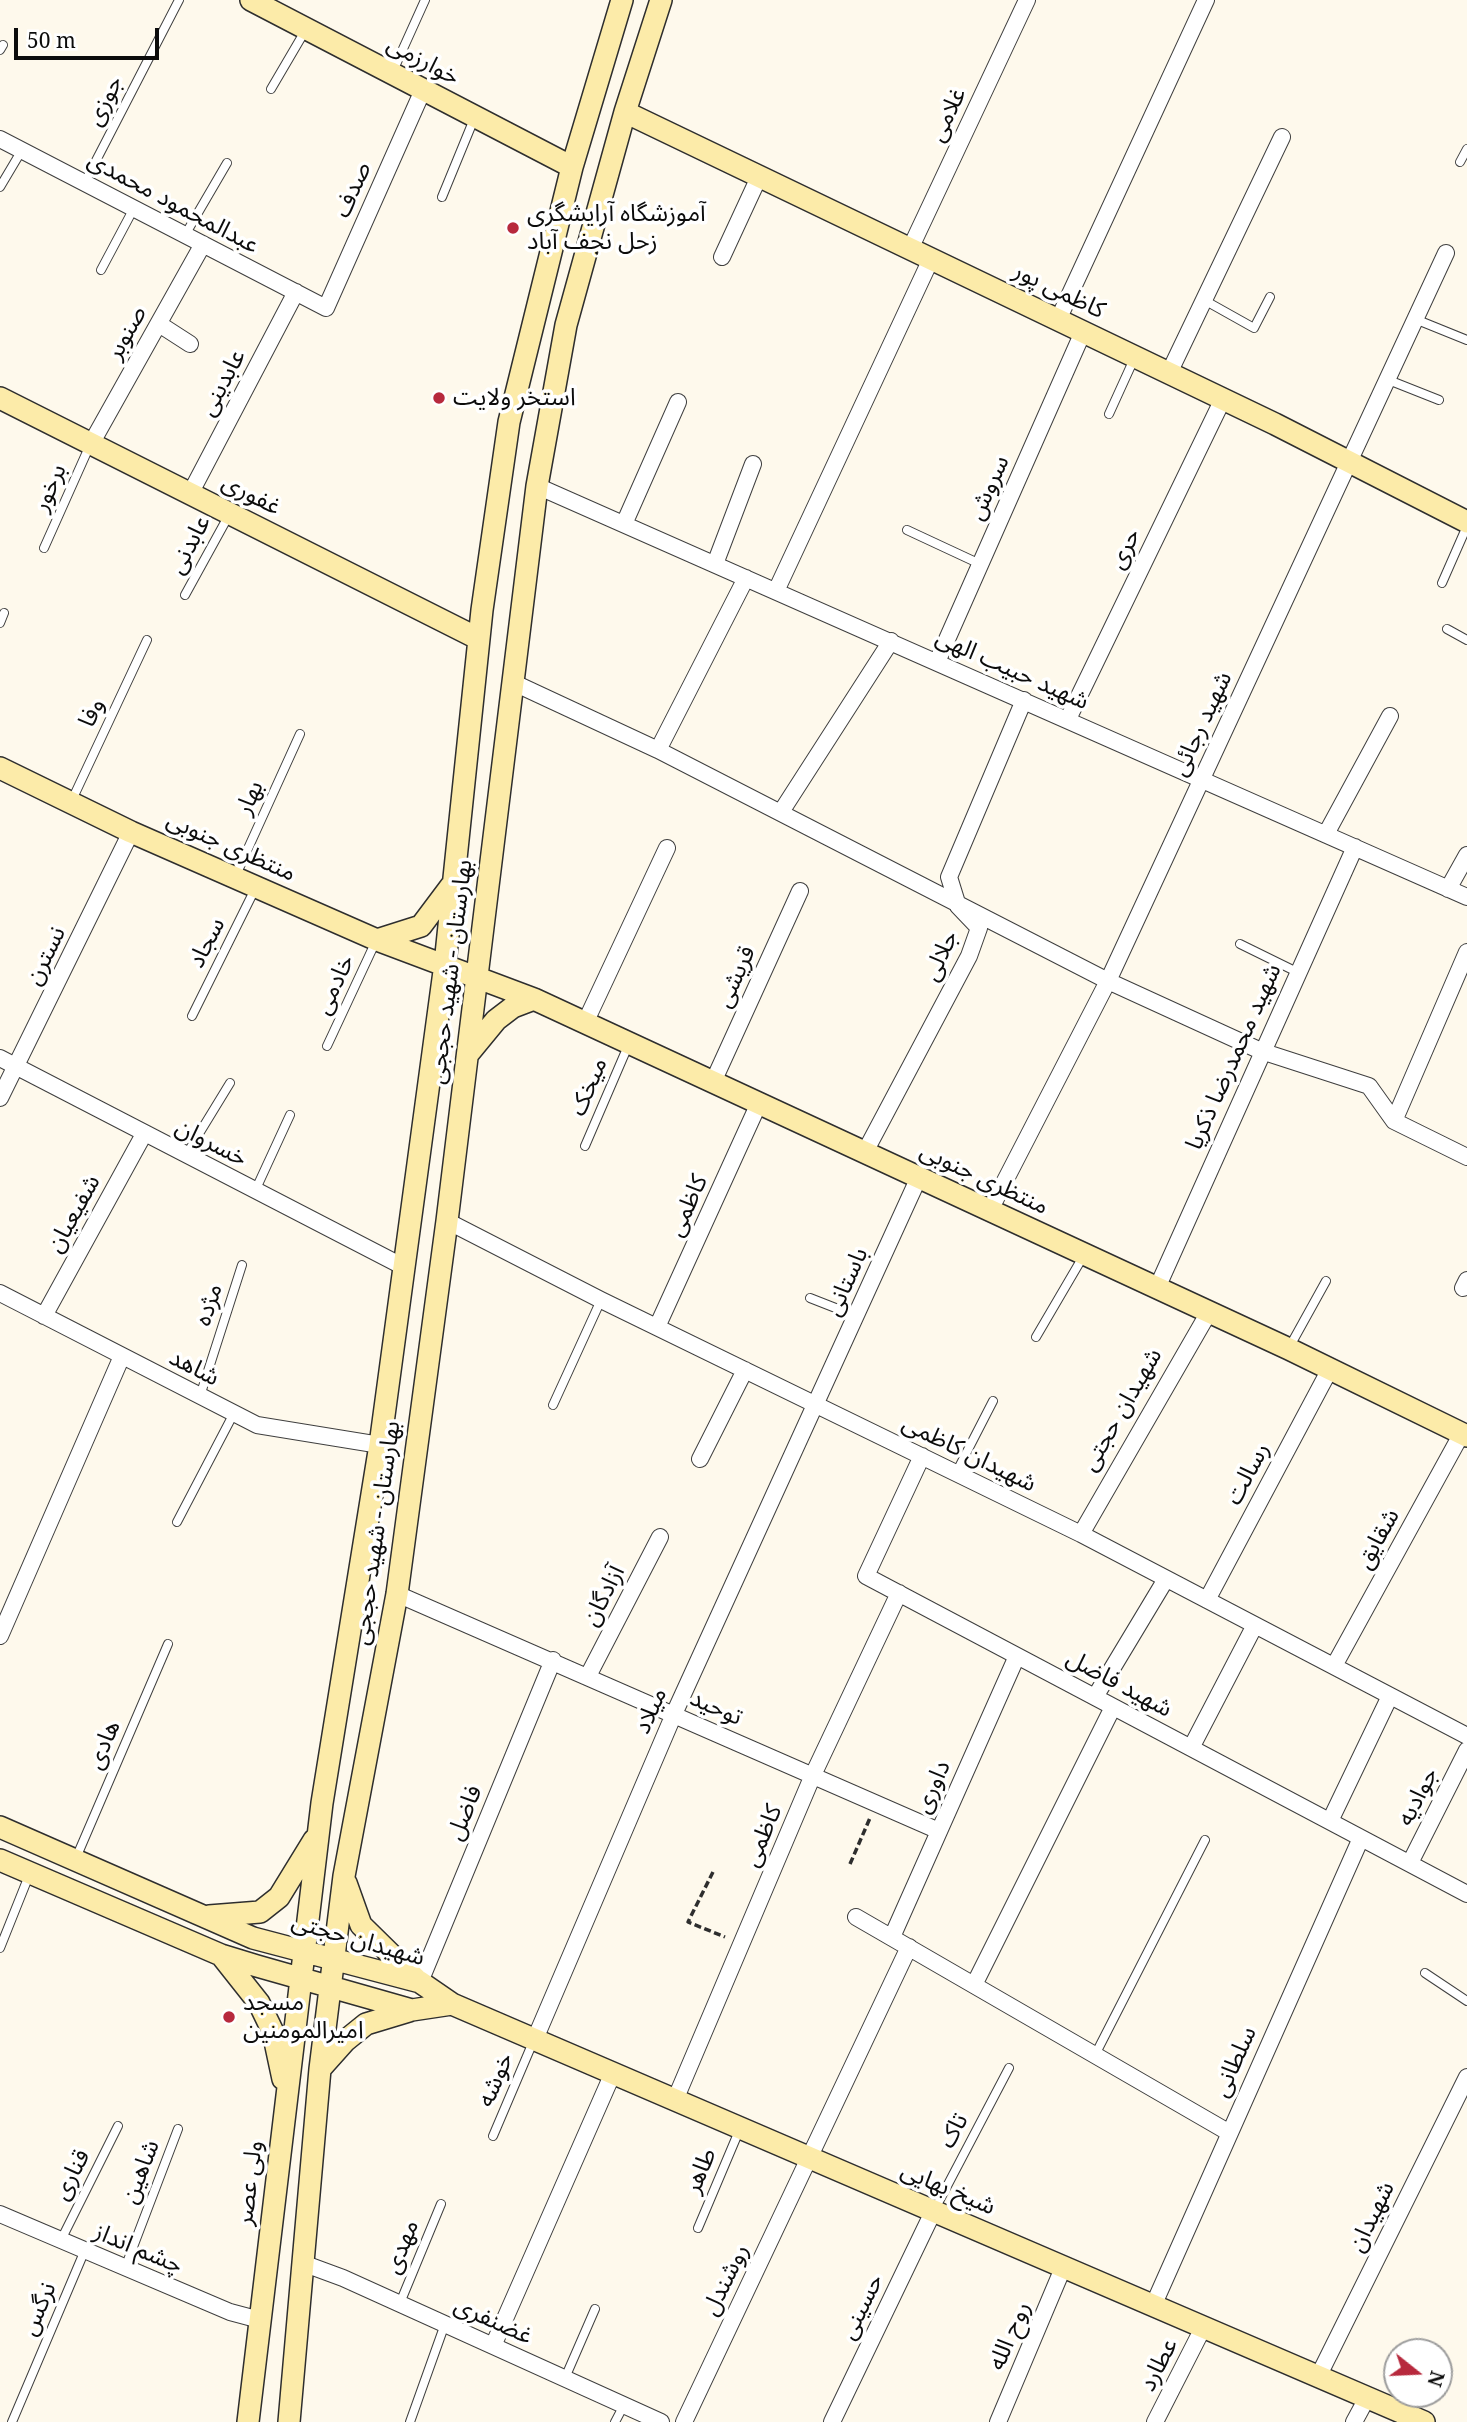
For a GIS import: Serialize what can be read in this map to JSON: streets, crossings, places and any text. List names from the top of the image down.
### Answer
{
  "streets": {
    "main road": [
      "خوارزمی",
      "کاظمی پور",
      "غفوری",
      "منتظری جنوبی",
      "بهارستان - شهید حججی",
      "شهیدان حجتی",
      "ولی عصر",
      "شیخ بهایی"
    ],
    "street": [
      "غلامی",
      "صدف",
      "عبدالمحمود محمدی",
      "صنوبر",
      "عابدینی",
      "سروش",
      "حری",
      "شهید حبیب الهی",
      "شهید رجائی",
      "نسترن",
      "جلالی",
      "قریشی",
      "شهید محمدرضا ذکریا",
      "خسروان",
      "کاظمی",
      "شفیعیان",
      "باستانی",
      "شاهد",
      "شهیدان کاظمی",
      "رسالت",
      "شقایق",
      "آزادگان",
      "شهید فاضل",
      "توحید",
      "میلاد",
      "داوری",
      "جوادیه",
      "فاضل",
      "سلطانی",
      "شهیدان",
      "چشم انداز",
      "روشندل",
      "حسینی",
      "غضنفری",
      "روح الله",
      "عطارد"
    ],
    "lane": [
      "جوزی",
      "برخور",
      "عابدنی",
      "وفا",
      "بهار",
      "سجاد",
      "خادمی",
      "میخک",
      "مژده",
      "هادی",
      "خوشه",
      "تاک",
      "طاهر",
      "شاهین",
      "قناری",
      "مهدی",
      "نرگس"
    ]
  },
  "crossings": [
    ["خوارزمی", "صدف"],
    ["خوارزمی", "بهارستان - شهید حججی"],
    ["جوزی", "عبدالمحمود محمدی"],
    ["غلامی", "کاظمی پور"],
    ["صدف", "عبدالمحمود محمدی"],
    ["عبدالمحمود محمدی", "صنوبر"],
    ["عبدالمحمود محمدی", "عابدینی"],
    ["کاظمی پور", "سروش"],
    ["کاظمی پور", "حری"],
    ["کاظمی پور", "شهید رجائی"],
    ["کاظمی پور", "بهارستان - شهید حججی"],
    ["صنوبر", "برخور"],
    ["صنوبر", "غفوری"],
    ["عابدینی", "غفوری"],
    ["برخور", "غفوری"],
    ["سروش", "شهید حبیب الهی"],
    ["غفوری", "عابدنی"],
    ["غفوری", "بهارستان - شهید حججی"],
    ["حری", "شهید حبیب الهی"],
    ["شهید حبیب الهی", "شهید رجائی"],
    ["شهید حبیب الهی", "جلالی"],
    ["شهید حبیب الهی", "بهارستان - شهید حججی"],
    ["شهید حبیب الهی", "شهید محمدرضا ذکریا"],
    ["وفا", "منتظری جنوبی"],
    ["شهید رجائی", "منتظری جنوبی"],
    ["بهار", "منتظری جنوبی"],
    ["منتظری جنوبی", "سجاد"],
    ["منتظری جنوبی", "نسترن"],
    ["منتظری جنوبی", "جلالی"],
    ["منتظری جنوبی", "بهارستان - شهید حججی"],
    ["منتظری جنوبی", "قریشی"],
    ["منتظری جنوبی", "خادمی"],
    ["منتظری جنوبی", "شهید محمدرضا ذکریا"],
    ["منتظری جنوبی", "میخک"],
    ["منتظری جنوبی", "کاظمی"],
    ["منتظری جنوبی", "باستانی"],
    ["منتظری جنوبی", "شهیدان حجتی"],
    ["منتظری جنوبی", "رسالت"],
    ["منتظری جنوبی", "شقایق"],
    ["نسترن", "خسروان"],
    ["بهارستان - شهید حججی", "خسروان"],
    ["بهارستان - شهید حججی", "شاهد"],
    ["بهارستان - شهید حججی", "شهیدان حجتی"],
    ["بهارستان - شهید حججی", "شهیدان کاظمی"],
    ["بهارستان - شهید حججی", "توحید"],
    ["بهارستان - شهید حججی", "ولی عصر"],
    ["خسروان", "شفیعیان"],
    ["کاظمی", "شهیدان کاظمی"],
    ["کاظمی", "شهید فاضل"],
    ["کاظمی", "توحید"],
    ["کاظمی", "شیخ بهایی"],
    ["شفیعیان", "شاهد"],
    ["باستانی", "شهیدان کاظمی"],
    ["باستانی", "میلاد"],
    ["مژده", "شاهد"],
    ["شهیدان حجتی", "شهیدان کاظمی"],
    ["شهیدان حجتی", "هادی"],
    ["شهیدان حجتی", "فاضل"],
    ["شهیدان حجتی", "ولی عصر"],
    ["شهیدان حجتی", "شیخ بهایی"],
    ["شهیدان کاظمی", "رسالت"],
    ["شهیدان کاظمی", "شقایق"],
    ["شهیدان کاظمی", "شهید فاضل"],
    ["شهیدان کاظمی", "میلاد"],
    ["آزادگان", "توحید"],
    ["شهید فاضل", "داوری"],
    ["شهید فاضل", "جوادیه"],
    ["شهید فاضل", "سلطانی"],
    ["توحید", "میلاد"],
    ["توحید", "داوری"],
    ["توحید", "فاضل"],
    ["میلاد", "خوشه"],
    ["میلاد", "شیخ بهایی"],
    ["سلطانی", "شیخ بهایی"],
    ["خوشه", "شیخ بهایی"],
    ["تاک", "شیخ بهایی"],
    ["تاک", "حسینی"],
    ["طاهر", "شیخ بهایی"],
    ["شاهین", "چشم انداز"],
    ["قناری", "چشم انداز"],
    ["ولی عصر", "چشم انداز"],
    ["شیخ بهایی", "شهیدان"],
    ["شیخ بهایی", "روشندل"],
    ["شیخ بهایی", "حسینی"],
    ["شیخ بهایی", "روح الله"],
    ["شیخ بهایی", "عطارد"],
    ["مهدی", "غضنفری"],
    ["چشم انداز", "نرگس"]
  ],
  "places": ["آموزشگاه آرایشگری زحل نجف آباد", "استخر ولایت", "مسجد امیرالمومنین"],
  "scale_bar": "50 m",
  "north": "right"
}
